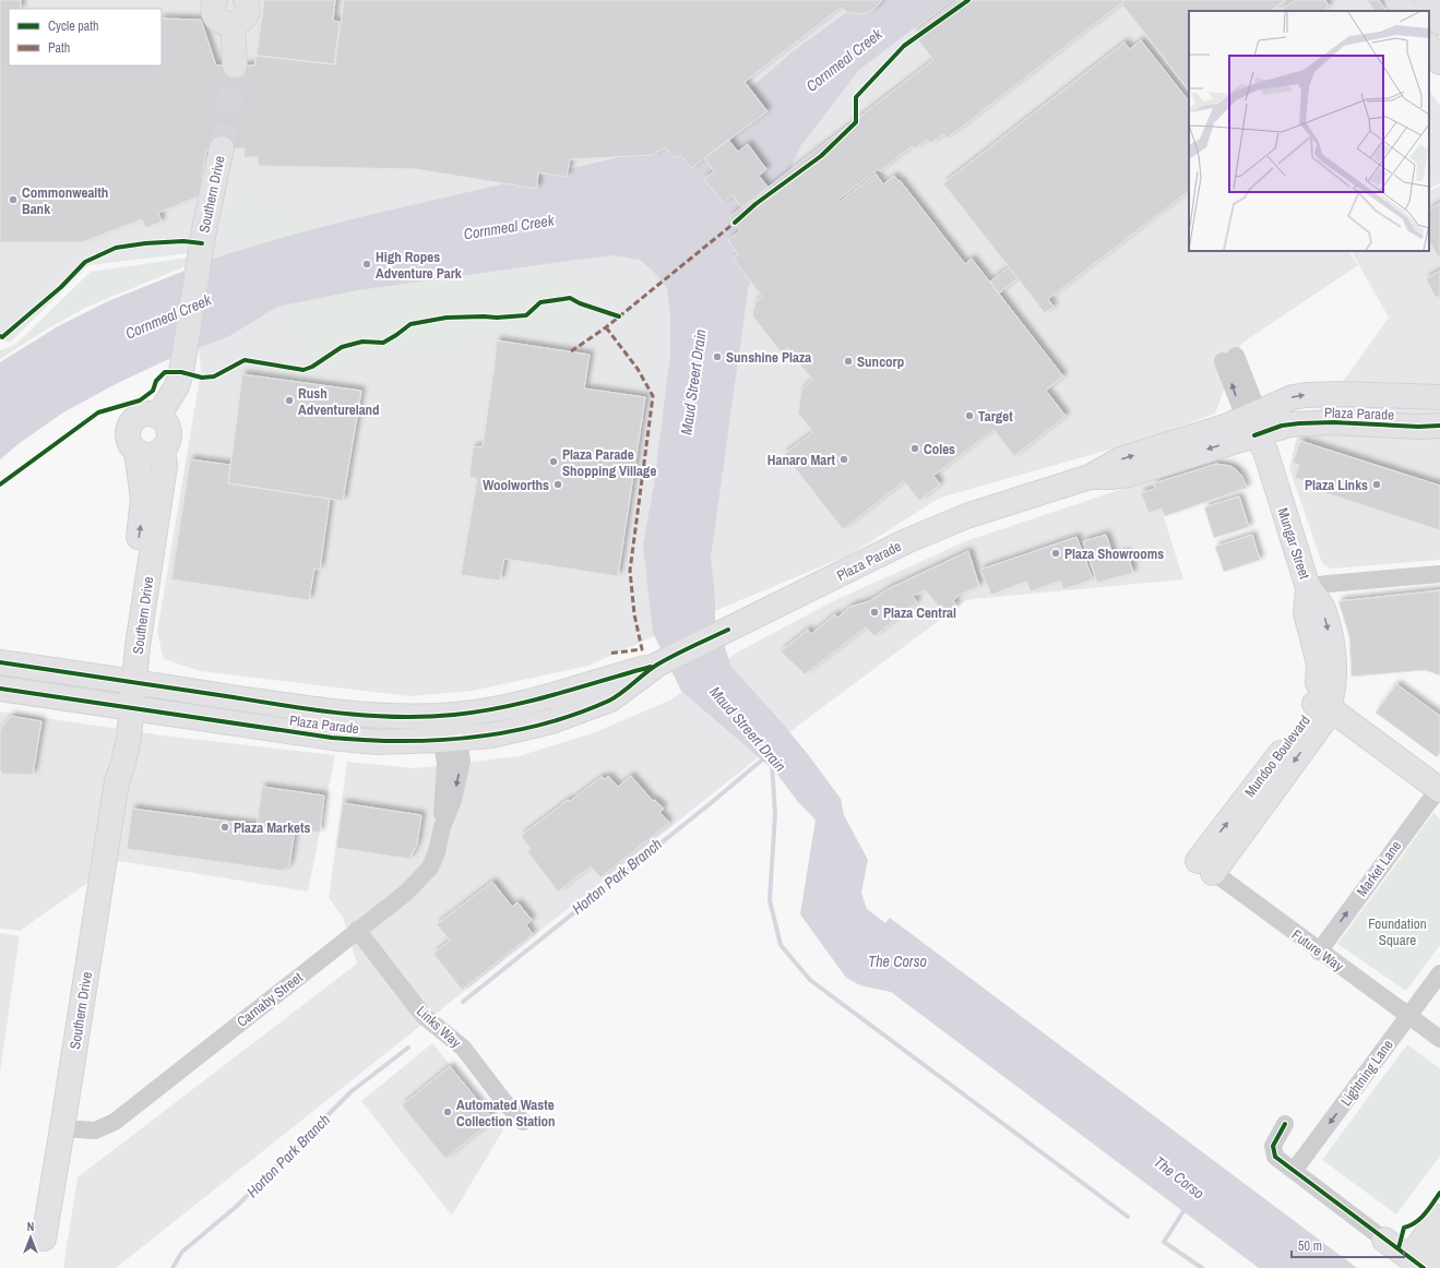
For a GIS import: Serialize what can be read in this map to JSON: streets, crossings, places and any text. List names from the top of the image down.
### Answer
{
  "streets": {
    "main road": [
      "Southern Drive",
      "Plaza Parade",
      "Mungar Street",
      "Mundoo Boulevard"
    ],
    "street": [
      "Market Lane",
      "Future Way",
      "Carnaby Street",
      "Links Way",
      "Lightning Lane"
    ]
  },
  "crossings": [
    ["Southern Drive", "Plaza Parade"],
    ["Southern Drive", "Carnaby Street"],
    ["Plaza Parade", "Mungar Street"],
    ["Plaza Parade", "Carnaby Street"],
    ["Mungar Street", "Mundoo Boulevard"],
    ["Mundoo Boulevard", "Future Way"],
    ["Market Lane", "Future Way"],
    ["Future Way", "Lightning Lane"],
    ["Carnaby Street", "Links Way"]
  ],
  "one_way": ["Market Lane", "Lightning Lane"],
  "water": [
    "Cornmeal Creek",
    "Maud Streert Drain",
    "Horton Park Branch",
    "The Corso"
  ],
  "parks": ["Foundation Square"],
  "places": [
    "Commonwealth Bank",
    "High Ropes Adventure Park",
    "Sunshine Plaza",
    "Suncorp",
    "Rush Adventureland",
    "Target",
    "Coles",
    "Hanaro Mart",
    "Plaza Parade Shopping Village",
    "Woolworths",
    "Plaza Links",
    "Plaza Showrooms",
    "Plaza Central",
    "Plaza Markets",
    "Automated Waste Collection Station"
  ],
  "legend": ["Cycle path", "Path"],
  "scale_bar": "50 m",
  "north": "top"
}
